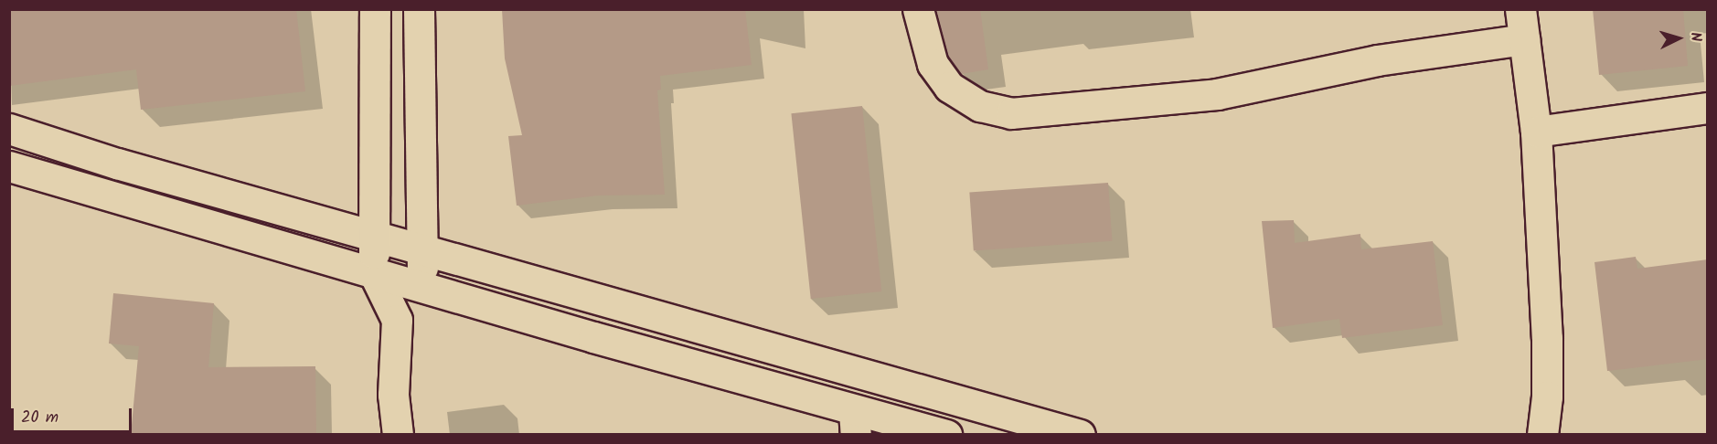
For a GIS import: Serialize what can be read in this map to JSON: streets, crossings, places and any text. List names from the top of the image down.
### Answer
{
  "scale_bar": "20 m",
  "north": "right"
}
